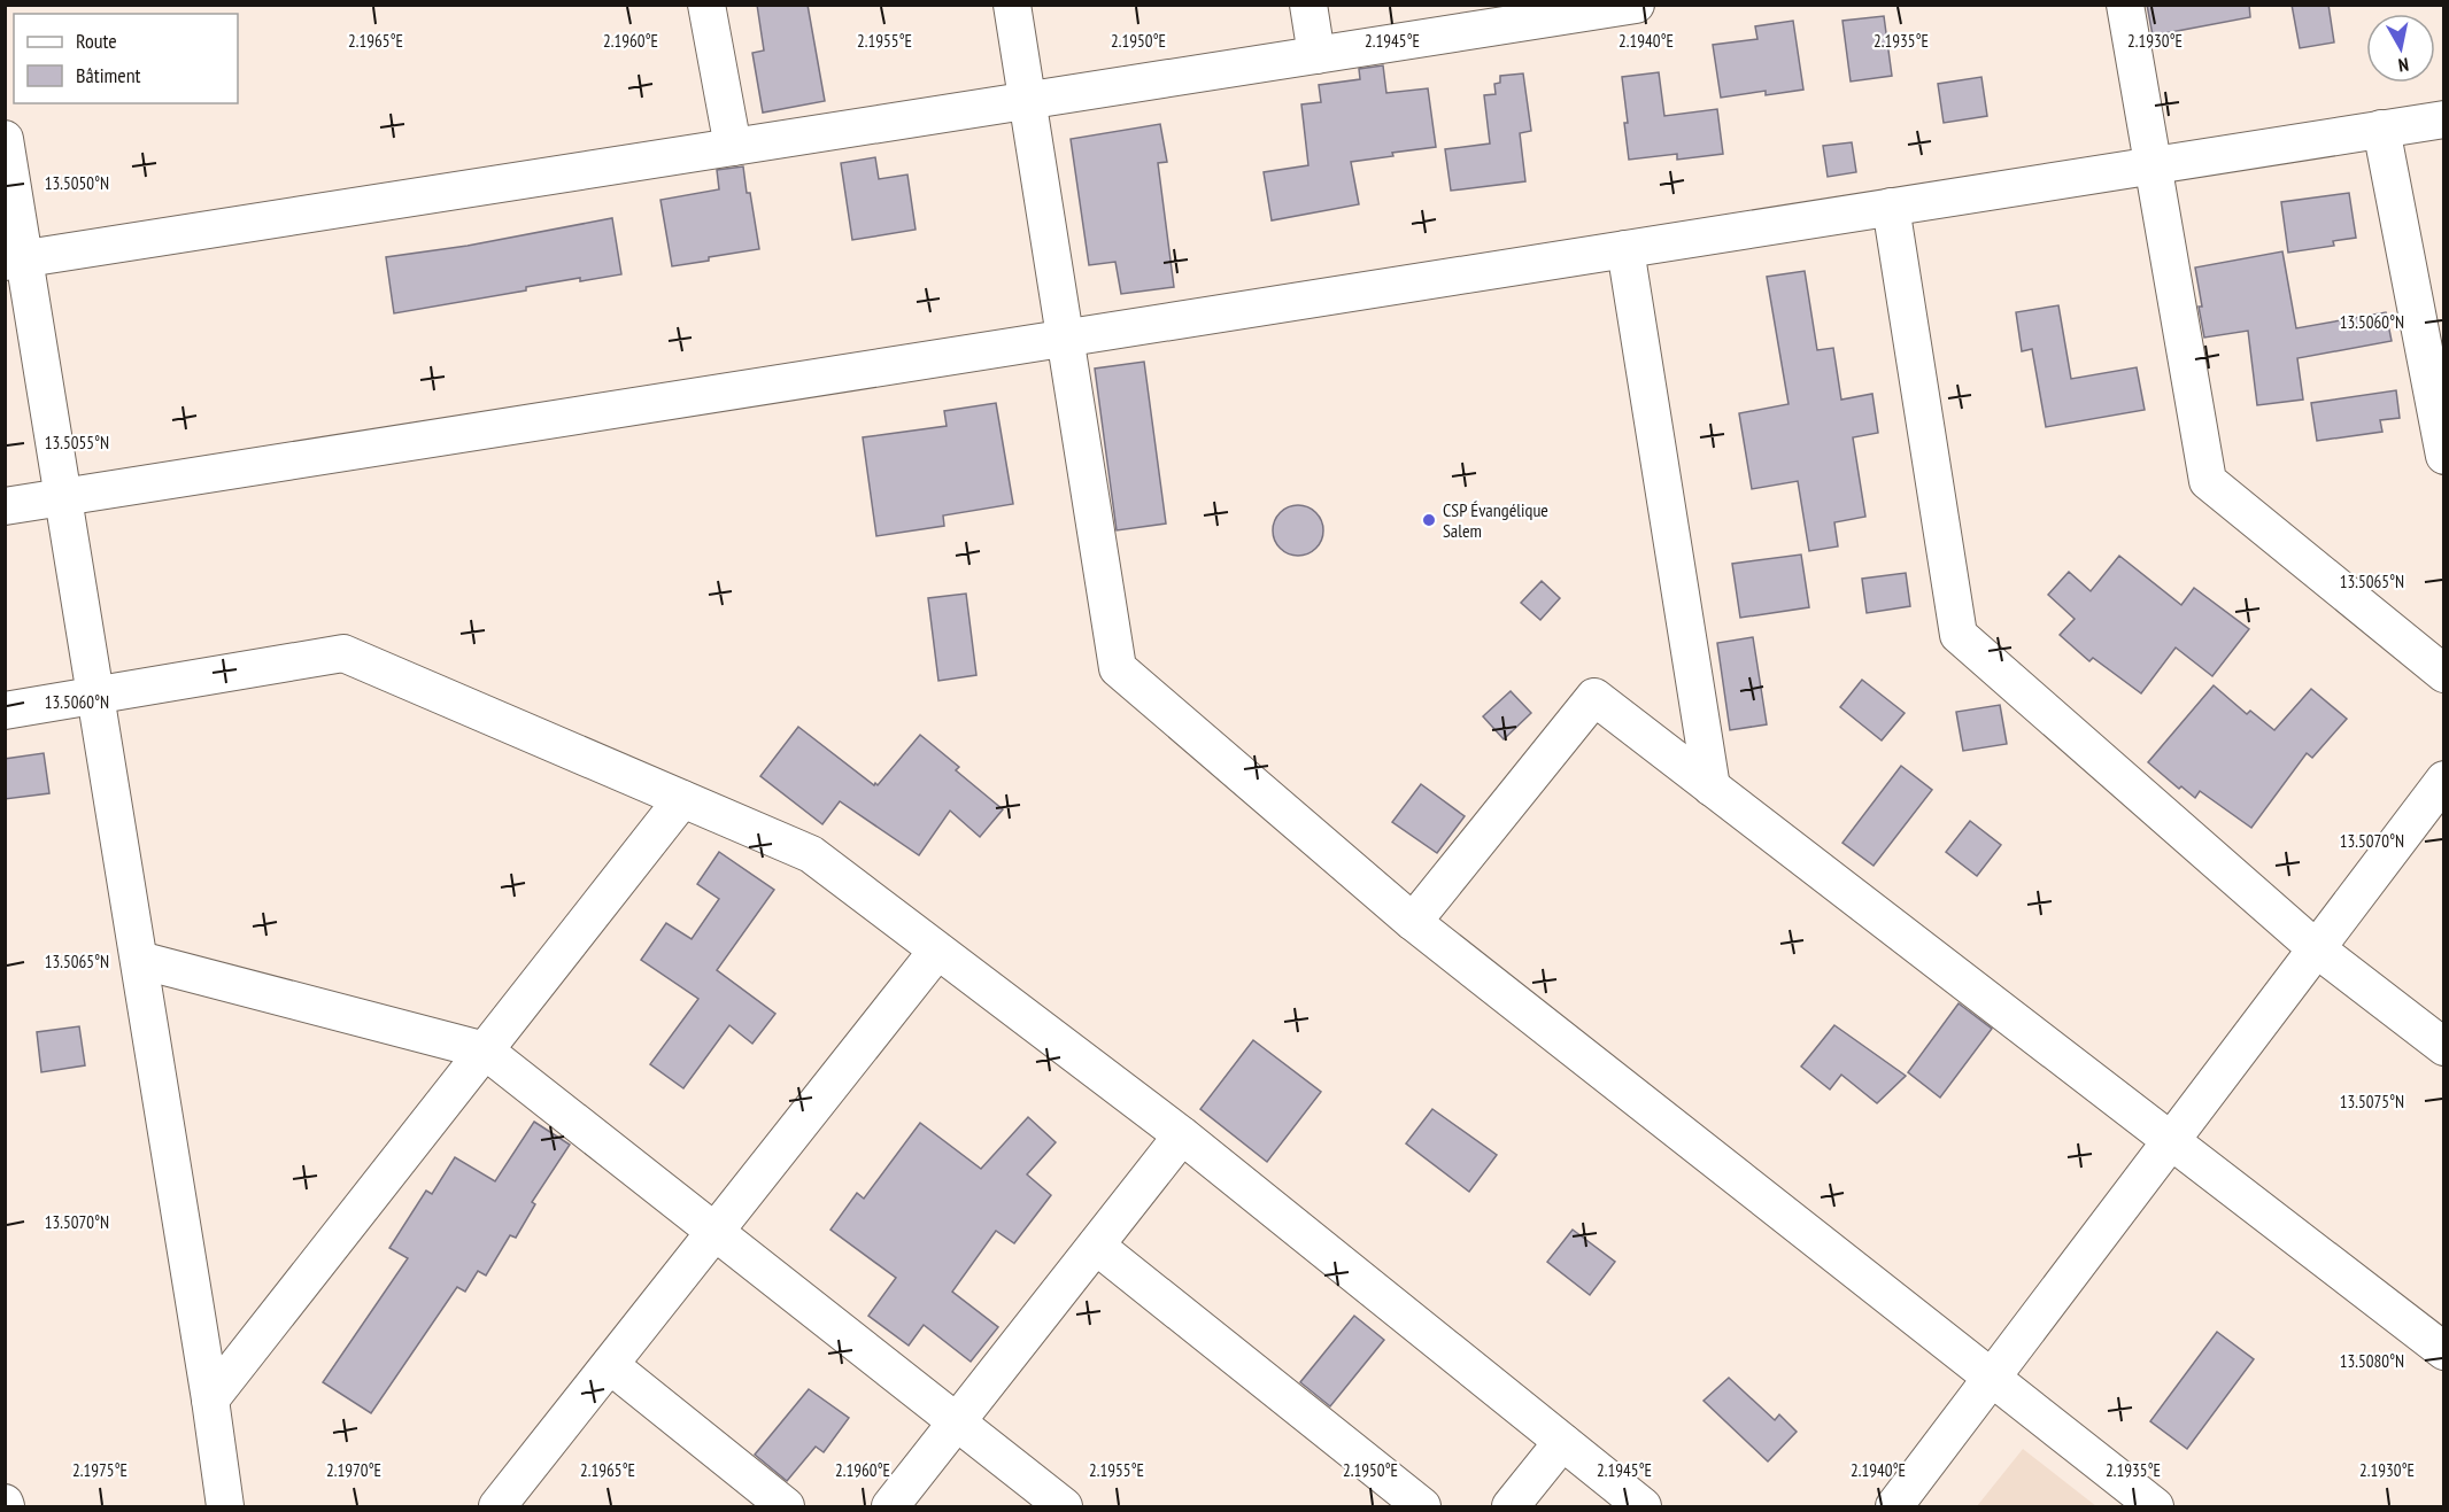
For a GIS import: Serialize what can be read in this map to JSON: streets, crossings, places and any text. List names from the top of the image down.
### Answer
{
  "places": ["CSP Évangélique Salem"],
  "legend": ["Route", "Bâtiment"],
  "north": "bottom",
  "coordinates": [
    "2.1965°E",
    "2.1960°E",
    "2.1955°E",
    "2.1950°E",
    "2.1945°E",
    "2.1940°E",
    "2.1935°E",
    "2.1930°E",
    "13.5050°N",
    "13.5060°N",
    "13.5055°N",
    "13.5065°N",
    "13.5070°N",
    "13.5075°N",
    "13.5080°N",
    "2.1975°E",
    "2.1970°E"
  ]
}
